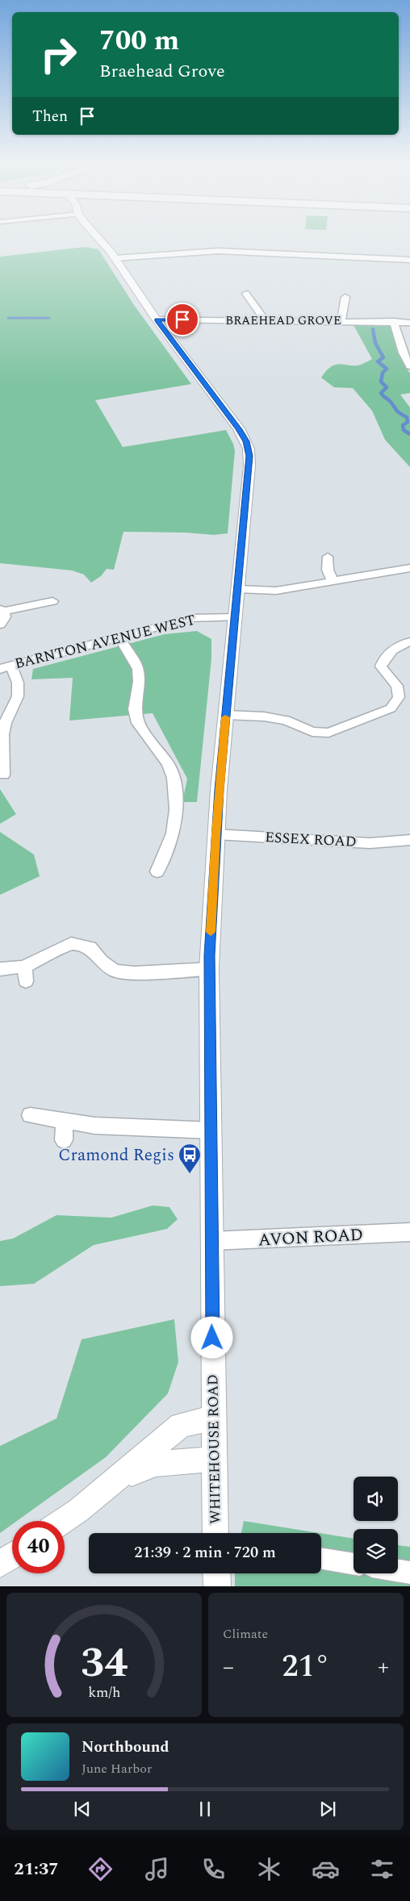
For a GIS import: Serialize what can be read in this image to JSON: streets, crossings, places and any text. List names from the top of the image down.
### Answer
{
  "streets": {
    "street": [
      "BRAEHEAD GROVE",
      "BARNTON AVENUE WEST",
      "ESSEX ROAD",
      "AVON ROAD",
      "WHITEHOUSE ROAD"
    ]
  },
  "crossings": [
    ["BRAEHEAD GROVE", "WHITEHOUSE ROAD"],
    ["BARNTON AVENUE WEST", "WHITEHOUSE ROAD"],
    ["ESSEX ROAD", "WHITEHOUSE ROAD"],
    ["AVON ROAD", "WHITEHOUSE ROAD"]
  ],
  "places": {
    "bus stop": ["Cramond Regis"]
  },
  "page": {
    "turn": ["700 m", "Braehead Grove"],
    "then": "Then",
    "limit": "40",
    "trip": "21:39 · 2 min · 720 m",
    "tile": "Climate",
    "heat": ["−", "21°", "+"],
    "song": ["Northbound", "June Harbor"],
    "tabs": "21:37",
    "gauge": ["34", "km/h"]
  }
}
